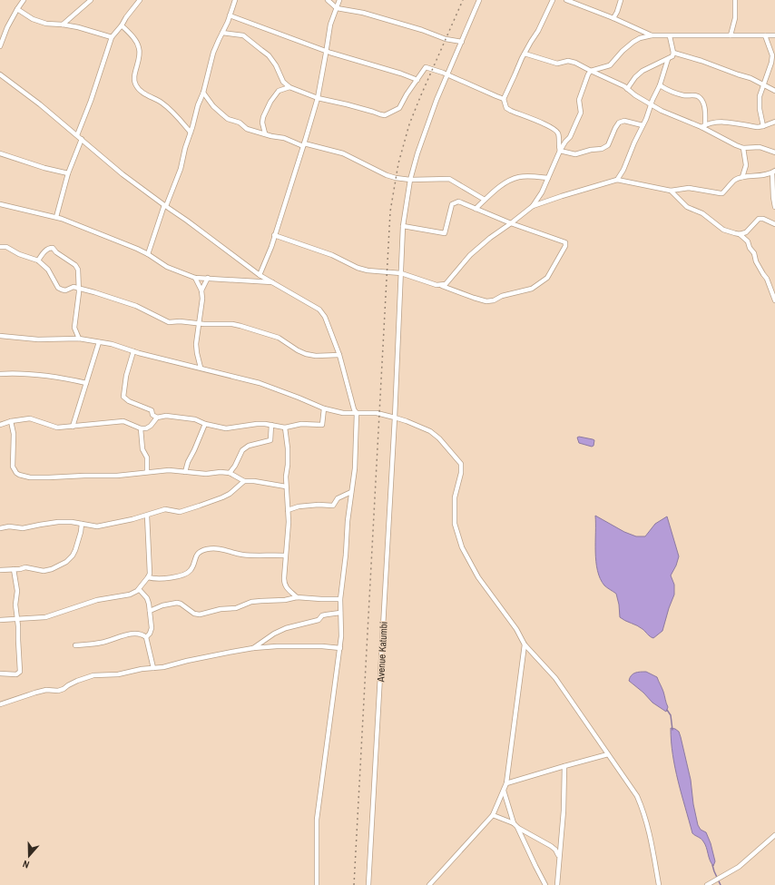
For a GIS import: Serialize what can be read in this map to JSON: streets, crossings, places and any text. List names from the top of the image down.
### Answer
{
  "streets": {
    "street": ["Avenue Katumbi"]
  },
  "north": "bottom"
}
